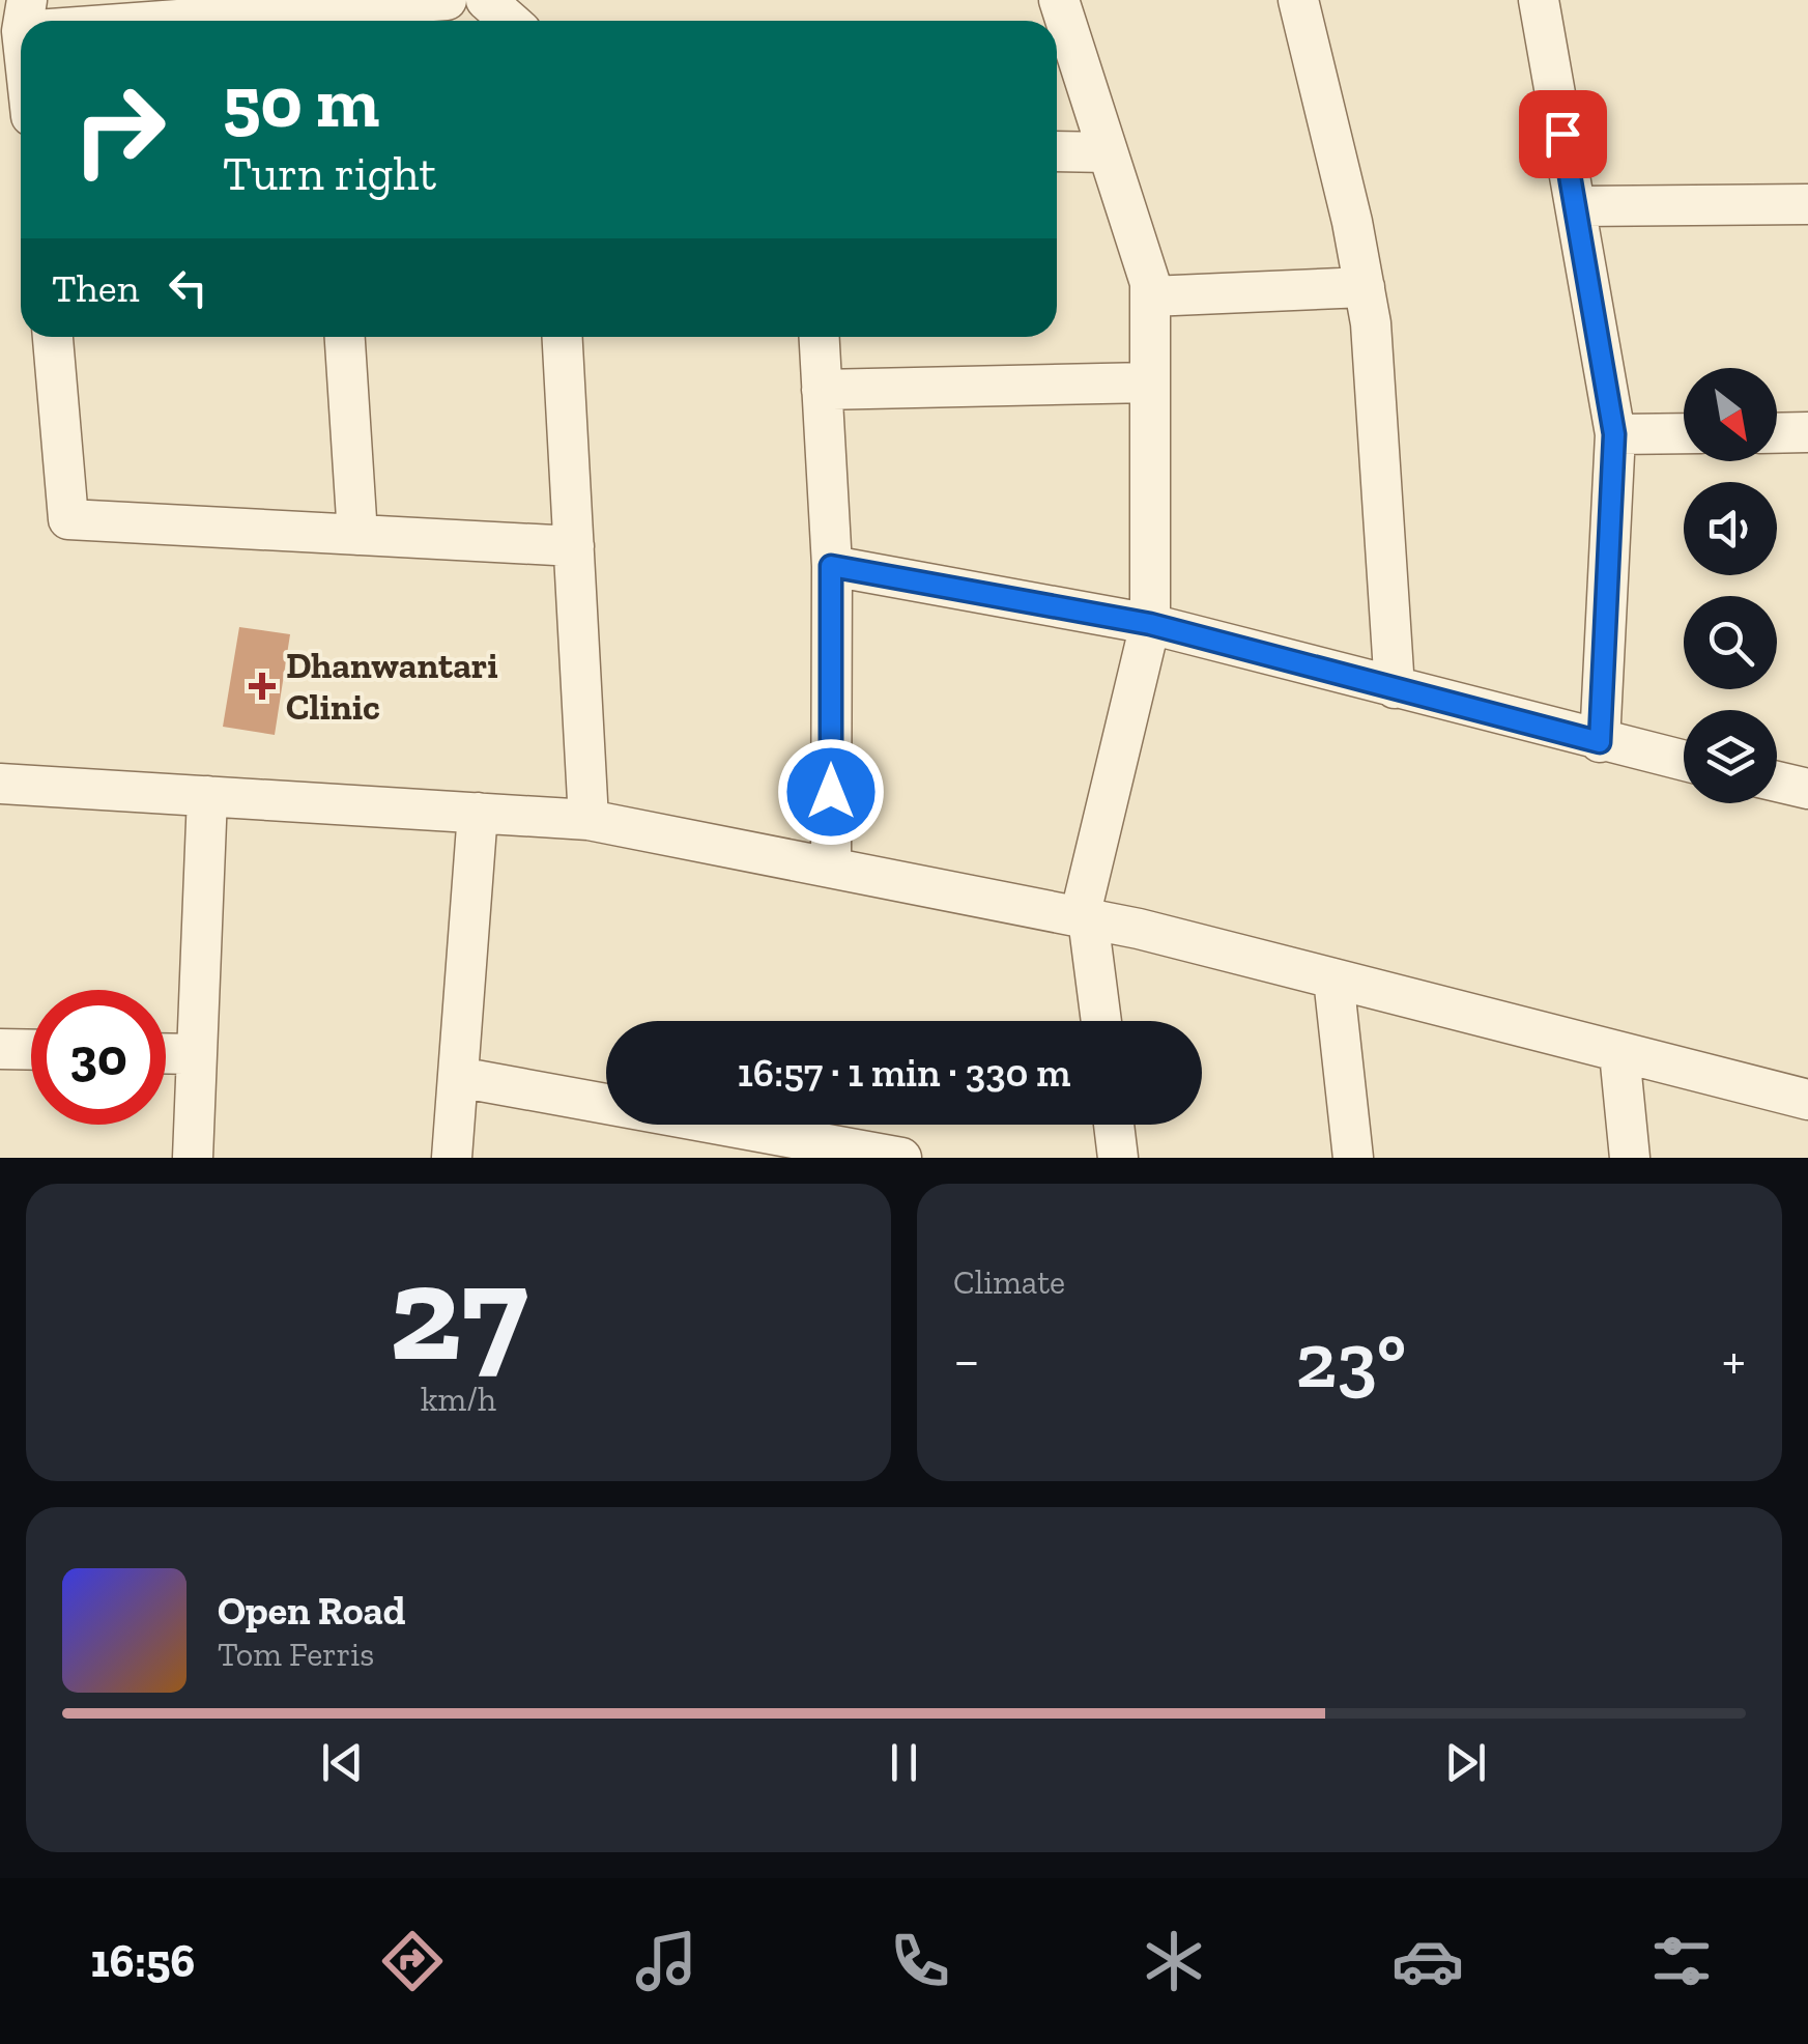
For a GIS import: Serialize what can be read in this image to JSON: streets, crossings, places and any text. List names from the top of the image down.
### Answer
{
  "places": {
    "health": ["Dhanwantari Clinic"]
  },
  "north": "bottom right",
  "page": {
    "turn": ["50 m", "Turn right"],
    "then": "Then",
    "limit": "30",
    "trip": "16:57 · 1 min · 330 m",
    "tile": [
      ["27", "km/h"],
      "Climate"
    ],
    "heat": ["−", "23°", "+"],
    "song": ["Open Road", "Tom Ferris"],
    "tabs": "16:56"
  }
}
